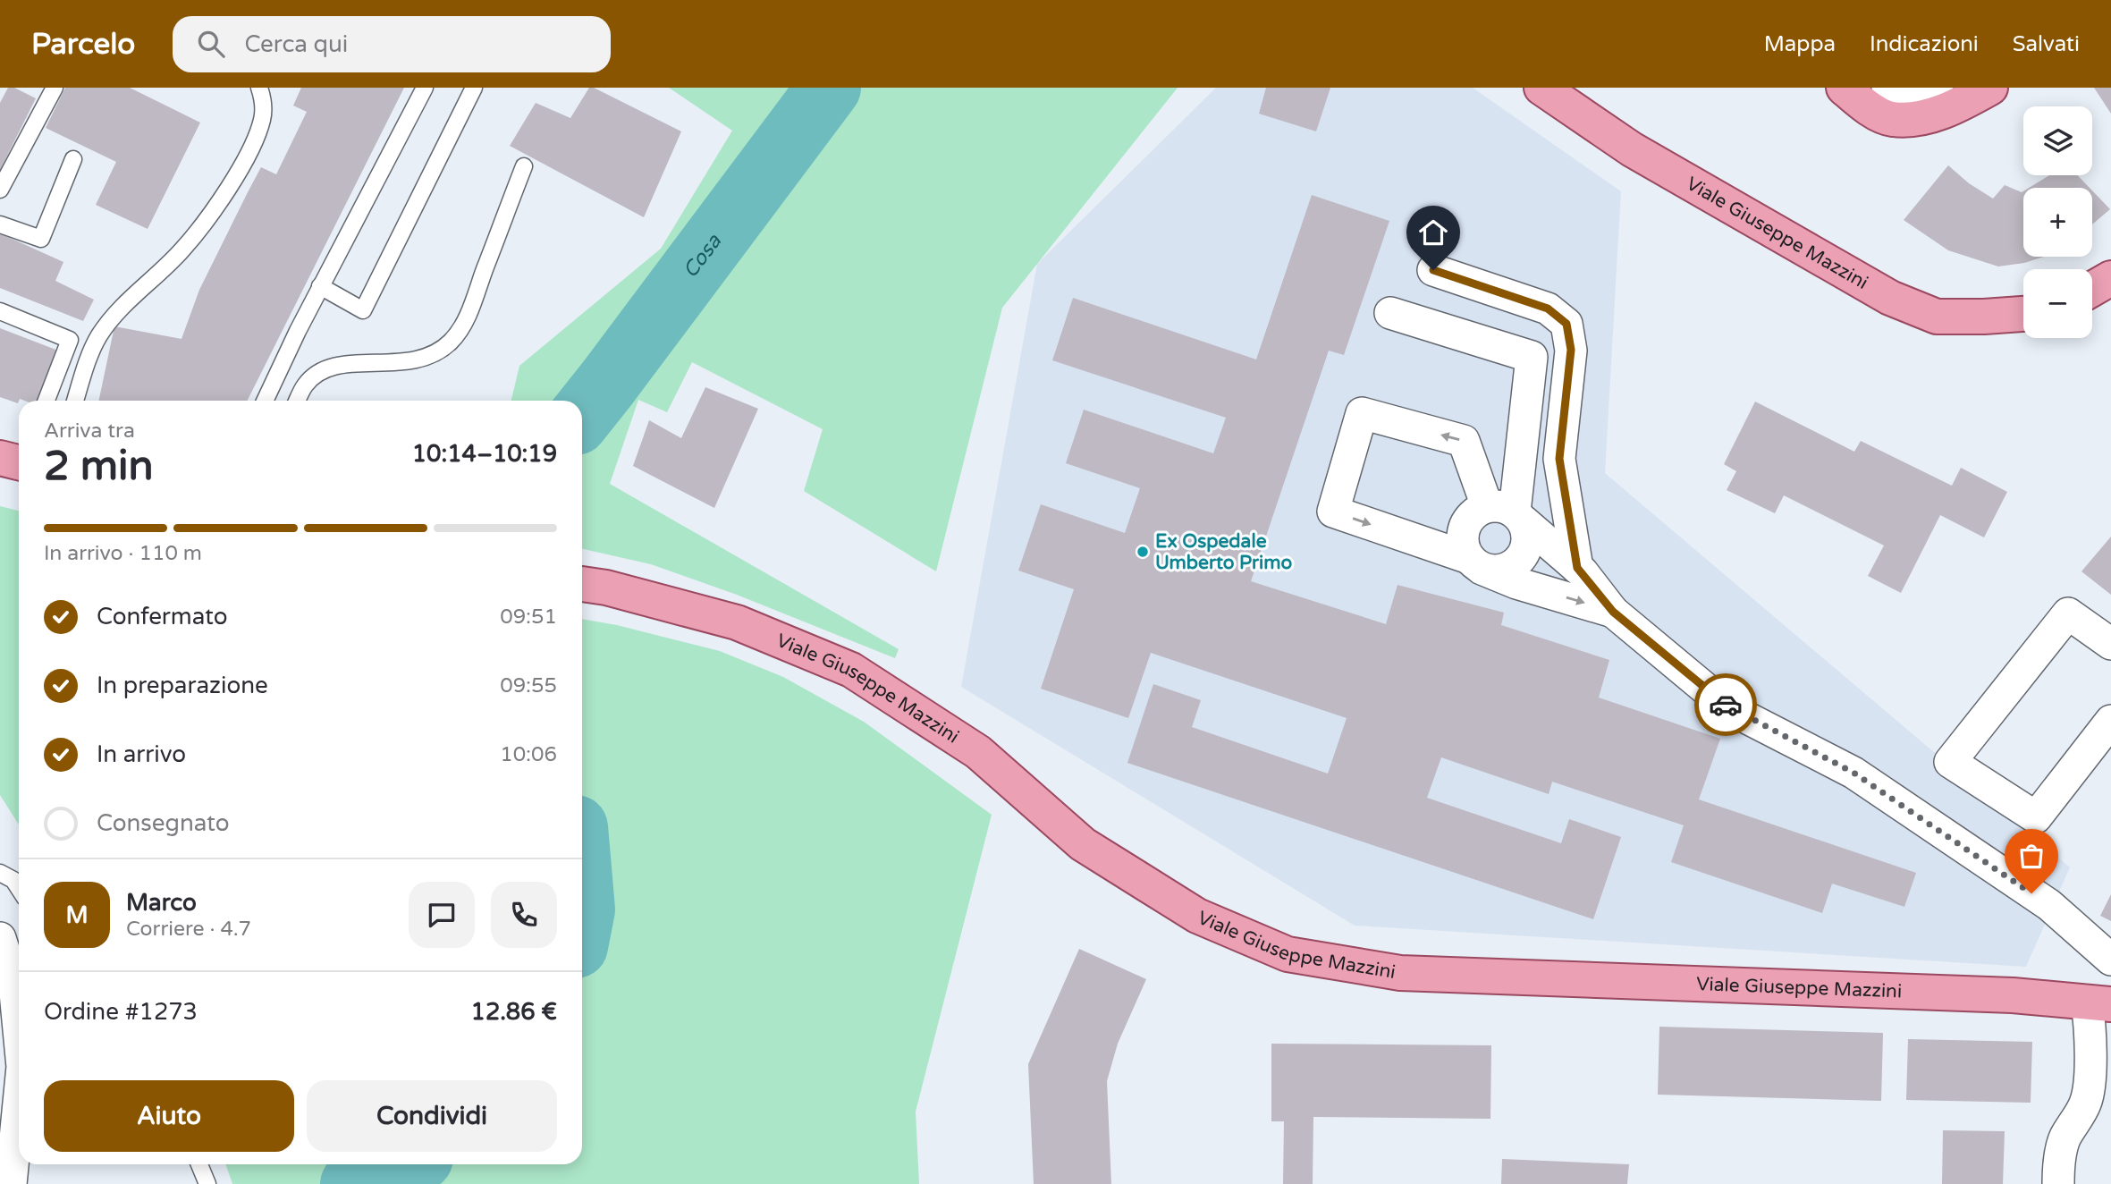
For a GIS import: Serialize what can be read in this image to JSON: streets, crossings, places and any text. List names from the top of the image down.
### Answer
{
  "streets": {
    "main road": ["Viale Giuseppe Mazzini"]
  },
  "water": ["Cosa"],
  "places": ["Ex Ospedale Umberto Primo"],
  "page": {
    "header": "Parcelo",
    "search": "Cerca qui",
    "nav": ["Mappa", "Indicazioni", "Salvati"],
    "map_buttons": ["+", "−"],
    "heading": ["2 min", "Arriva tra", "10:14–10:19"],
    "panel": [
      "Marco",
      "Corriere · 4.7",
      "Ordine #1273",
      "12.86 €"
    ],
    "bar": "In arrivo · 110 m",
    "list": [
      ["Confermato", "09:51"],
      ["In preparazione", "09:55"],
      ["In arrivo", "10:06"],
      "Consegnato"
    ],
    "round": "M",
    "buttons": ["Aiuto", "Condividi"]
  }
}
